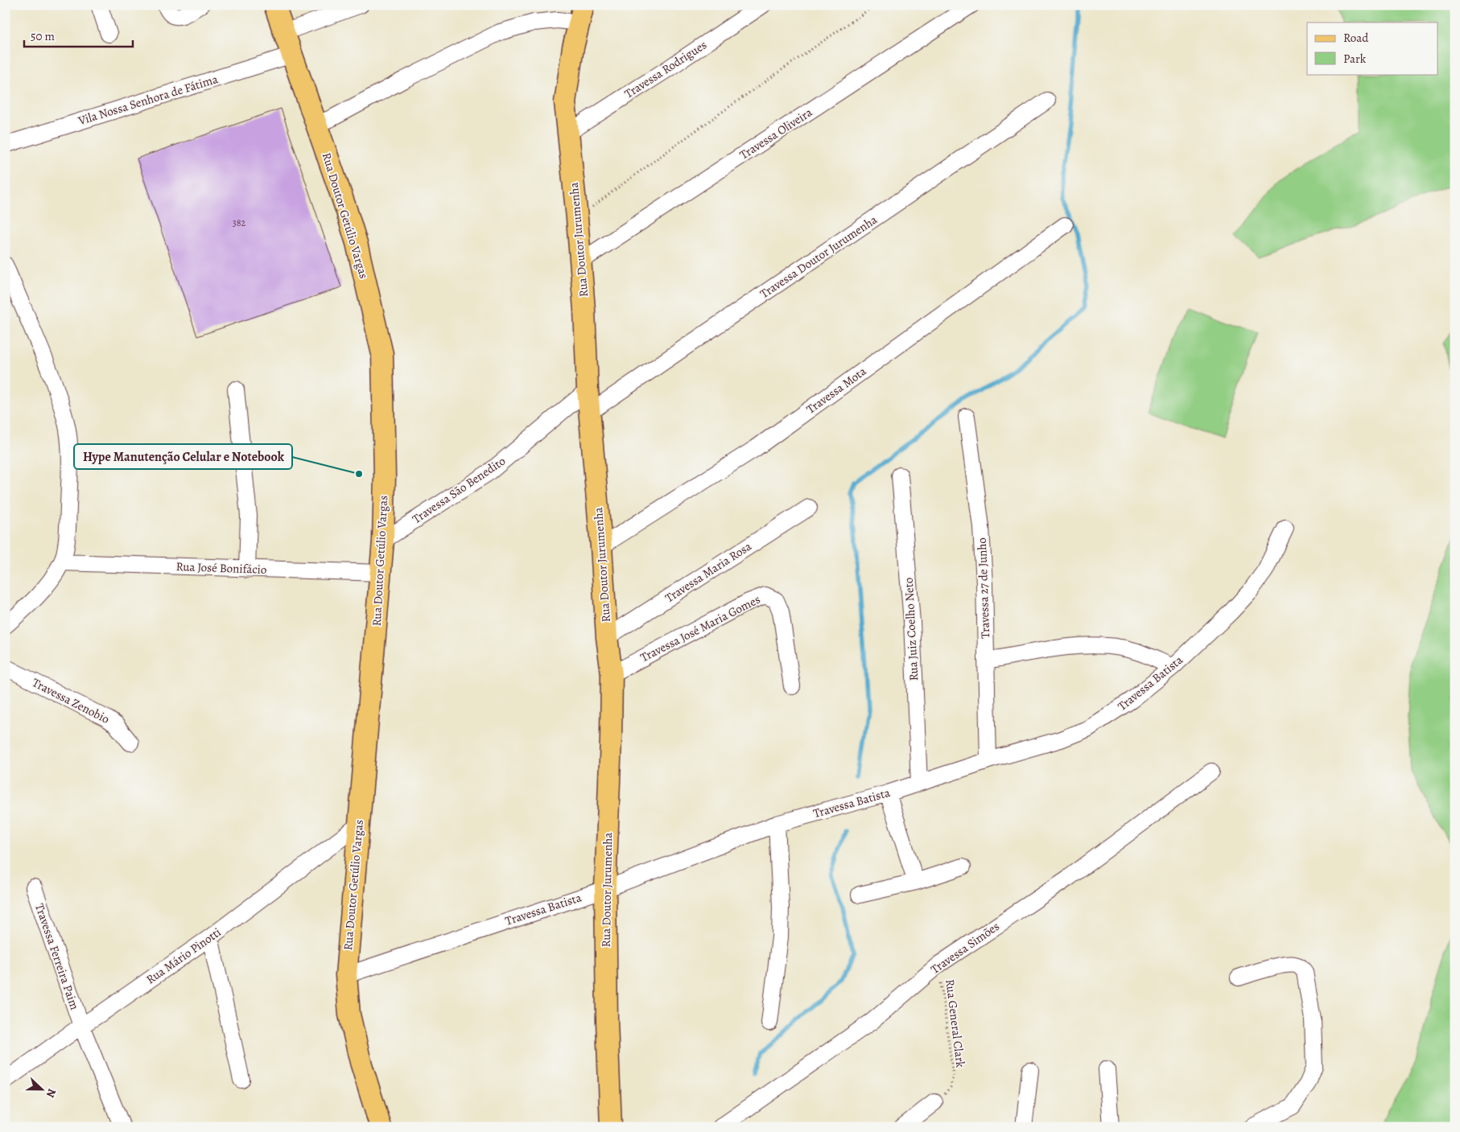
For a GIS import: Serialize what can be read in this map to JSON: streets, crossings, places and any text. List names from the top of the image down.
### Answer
{
  "streets": {
    "main road": ["Rua Doutor Getúlio Vargas", "Rua Doutor Jurumenha"],
    "street": [
      "Travessa Rodrigues",
      "Vila Nossa Senhora de Fátima",
      "Travessa Oliveira",
      "Travessa Doutor Jurumenha",
      "Travessa Mota",
      "Travessa São Benedito",
      "Rua José Bonifácio",
      "Travessa Maria Rosa",
      "Travessa 27 de Junho",
      "Travessa José Maria Gomes",
      "Rua Juiz Coelho Neto",
      "Travessa Batista",
      "Travessa Zenobio",
      "Travessa Simões",
      "Rua Mário Pinotti",
      "Travessa Ferreira Paim"
    ],
    "path": ["Rua General Clark"]
  },
  "crossings": [
    ["Travessa Rodrigues", "Rua Doutor Jurumenha"],
    ["Vila Nossa Senhora de Fátima", "Rua Doutor Getúlio Vargas"],
    ["Travessa Oliveira", "Rua Doutor Jurumenha"],
    ["Rua Doutor Getúlio Vargas", "Travessa São Benedito"],
    ["Rua Doutor Getúlio Vargas", "Rua José Bonifácio"],
    ["Rua Doutor Getúlio Vargas", "Travessa Batista"],
    ["Rua Doutor Getúlio Vargas", "Rua Mário Pinotti"],
    ["Rua Doutor Jurumenha", "Travessa Doutor Jurumenha"],
    ["Rua Doutor Jurumenha", "Travessa Mota"],
    ["Rua Doutor Jurumenha", "Travessa São Benedito"],
    ["Rua Doutor Jurumenha", "Travessa Maria Rosa"],
    ["Rua Doutor Jurumenha", "Travessa José Maria Gomes"],
    ["Rua Doutor Jurumenha", "Travessa Batista"],
    ["Travessa 27 de Junho", "Travessa Batista"],
    ["Rua Juiz Coelho Neto", "Travessa Batista"],
    ["Travessa Simões", "Rua General Clark"],
    ["Rua Mário Pinotti", "Travessa Ferreira Paim"]
  ],
  "places": ["Hype Manutenção Celular e Notebook"],
  "house_numbers": ["382"],
  "legend": ["Road", "Park"],
  "scale_bar": "50 m",
  "north": "right"
}
